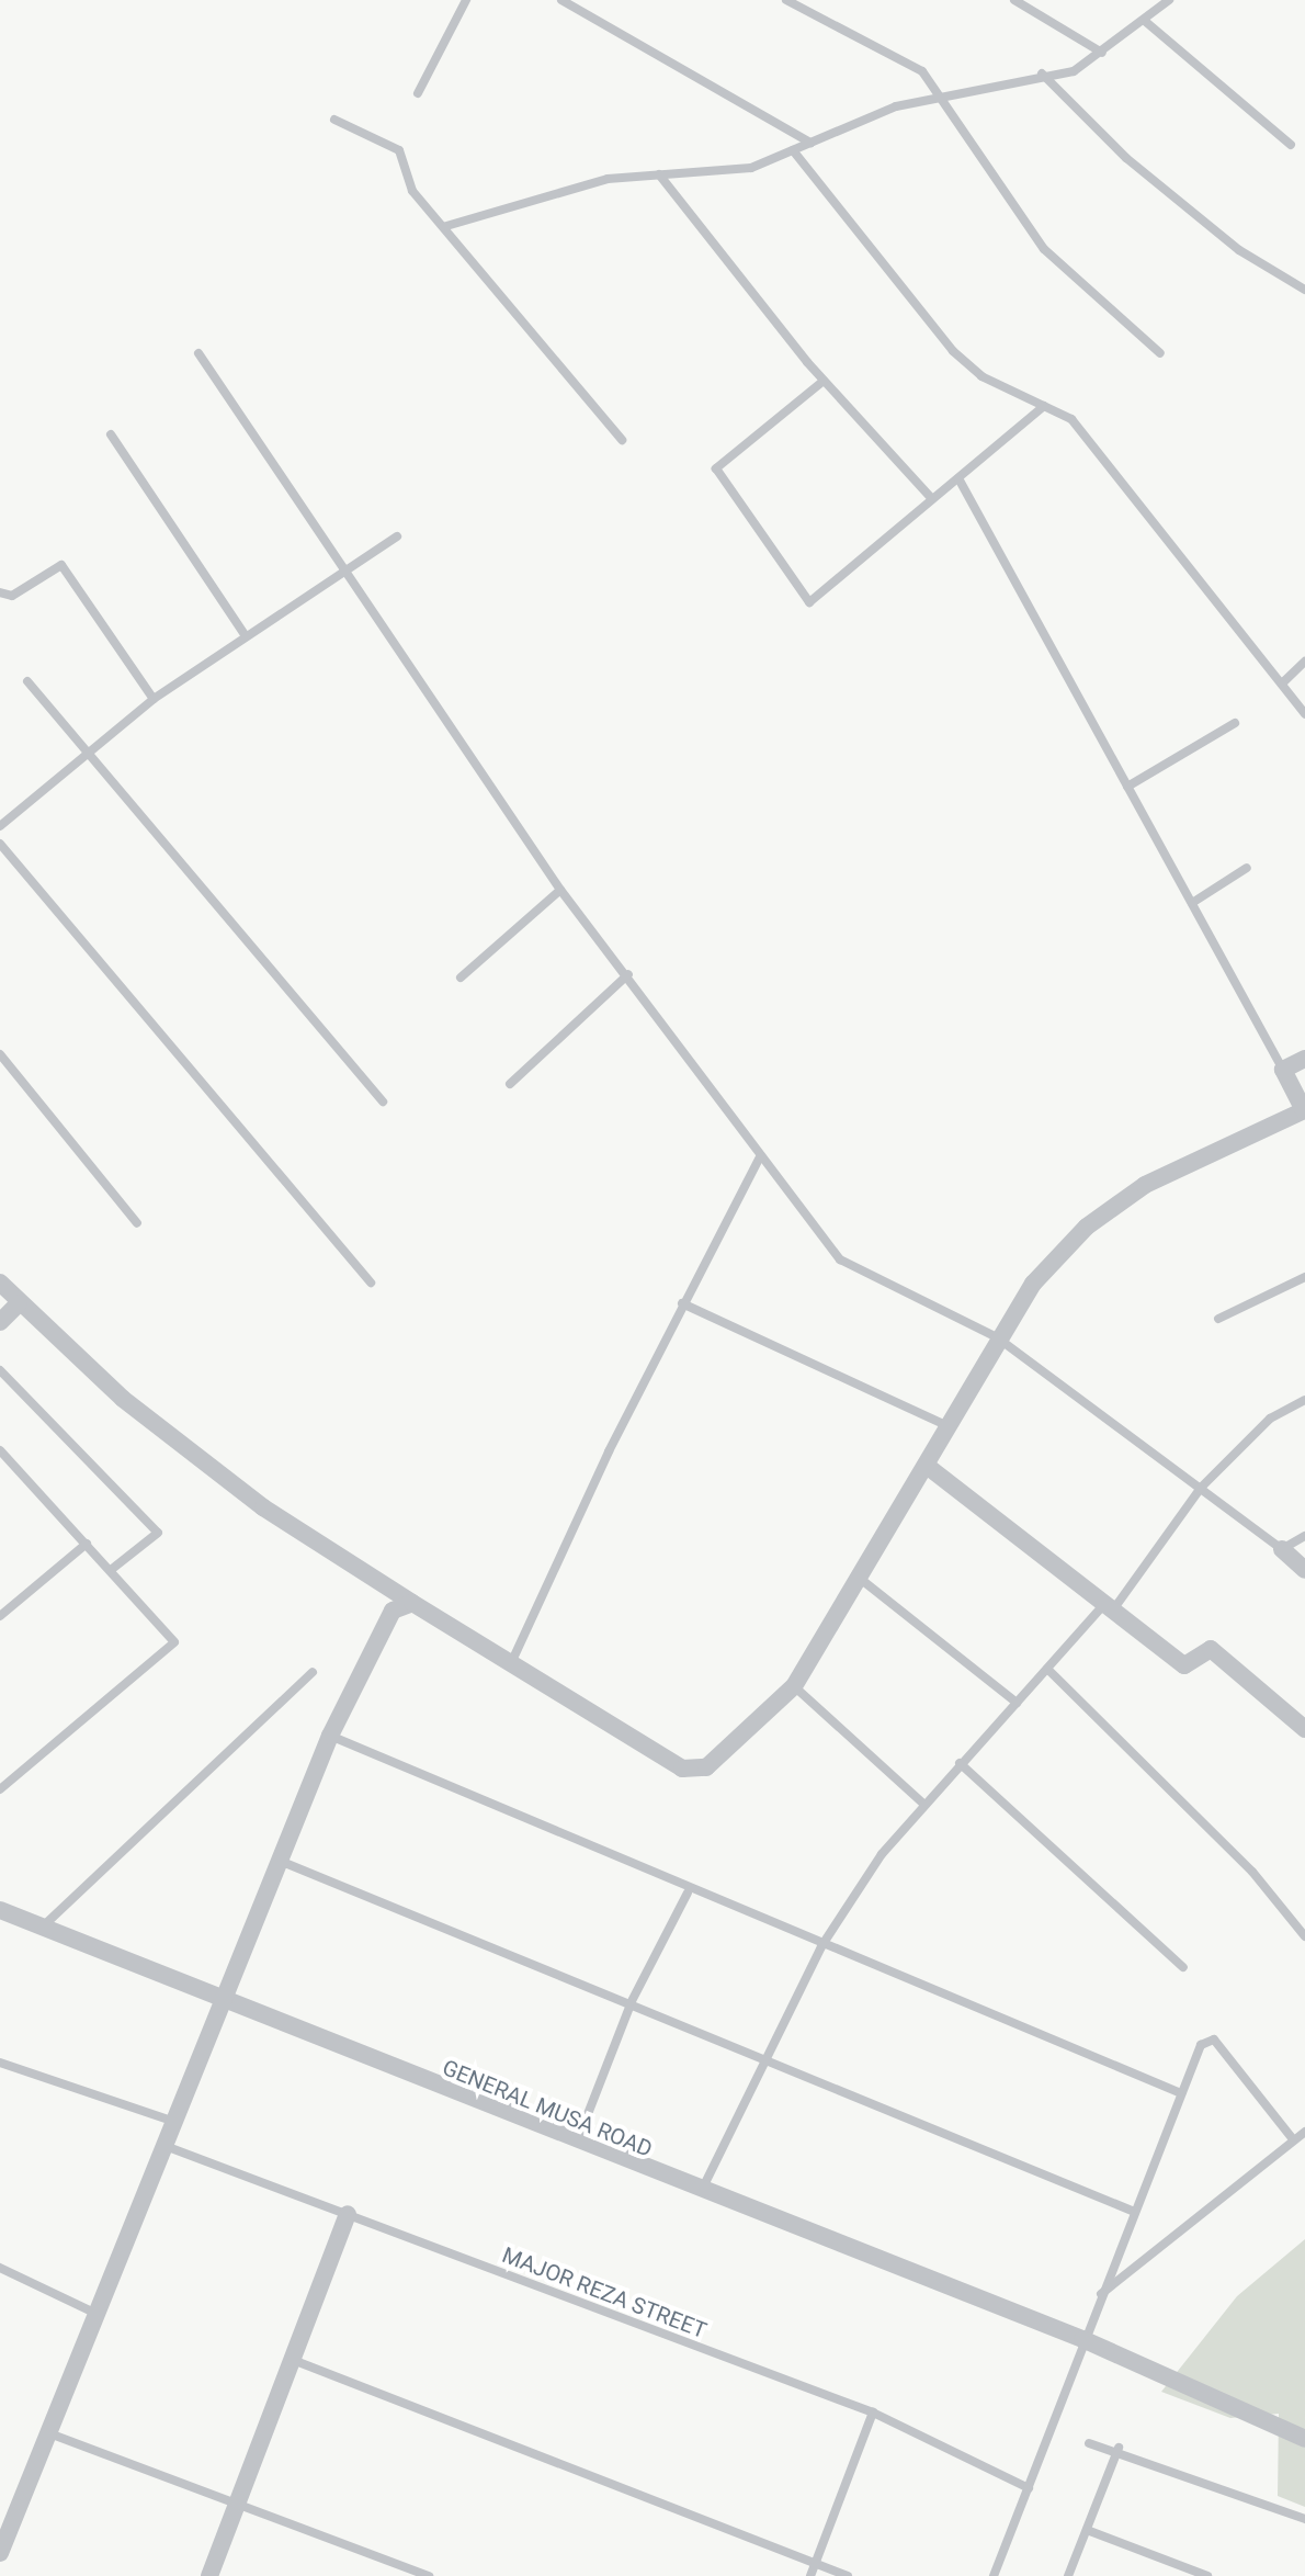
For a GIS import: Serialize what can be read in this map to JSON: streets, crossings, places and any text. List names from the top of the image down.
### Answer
{
  "streets": {
    "street": ["GENERAL MUSA ROAD"],
    "lane": ["MAJOR REZA STREET"]
  }
}
